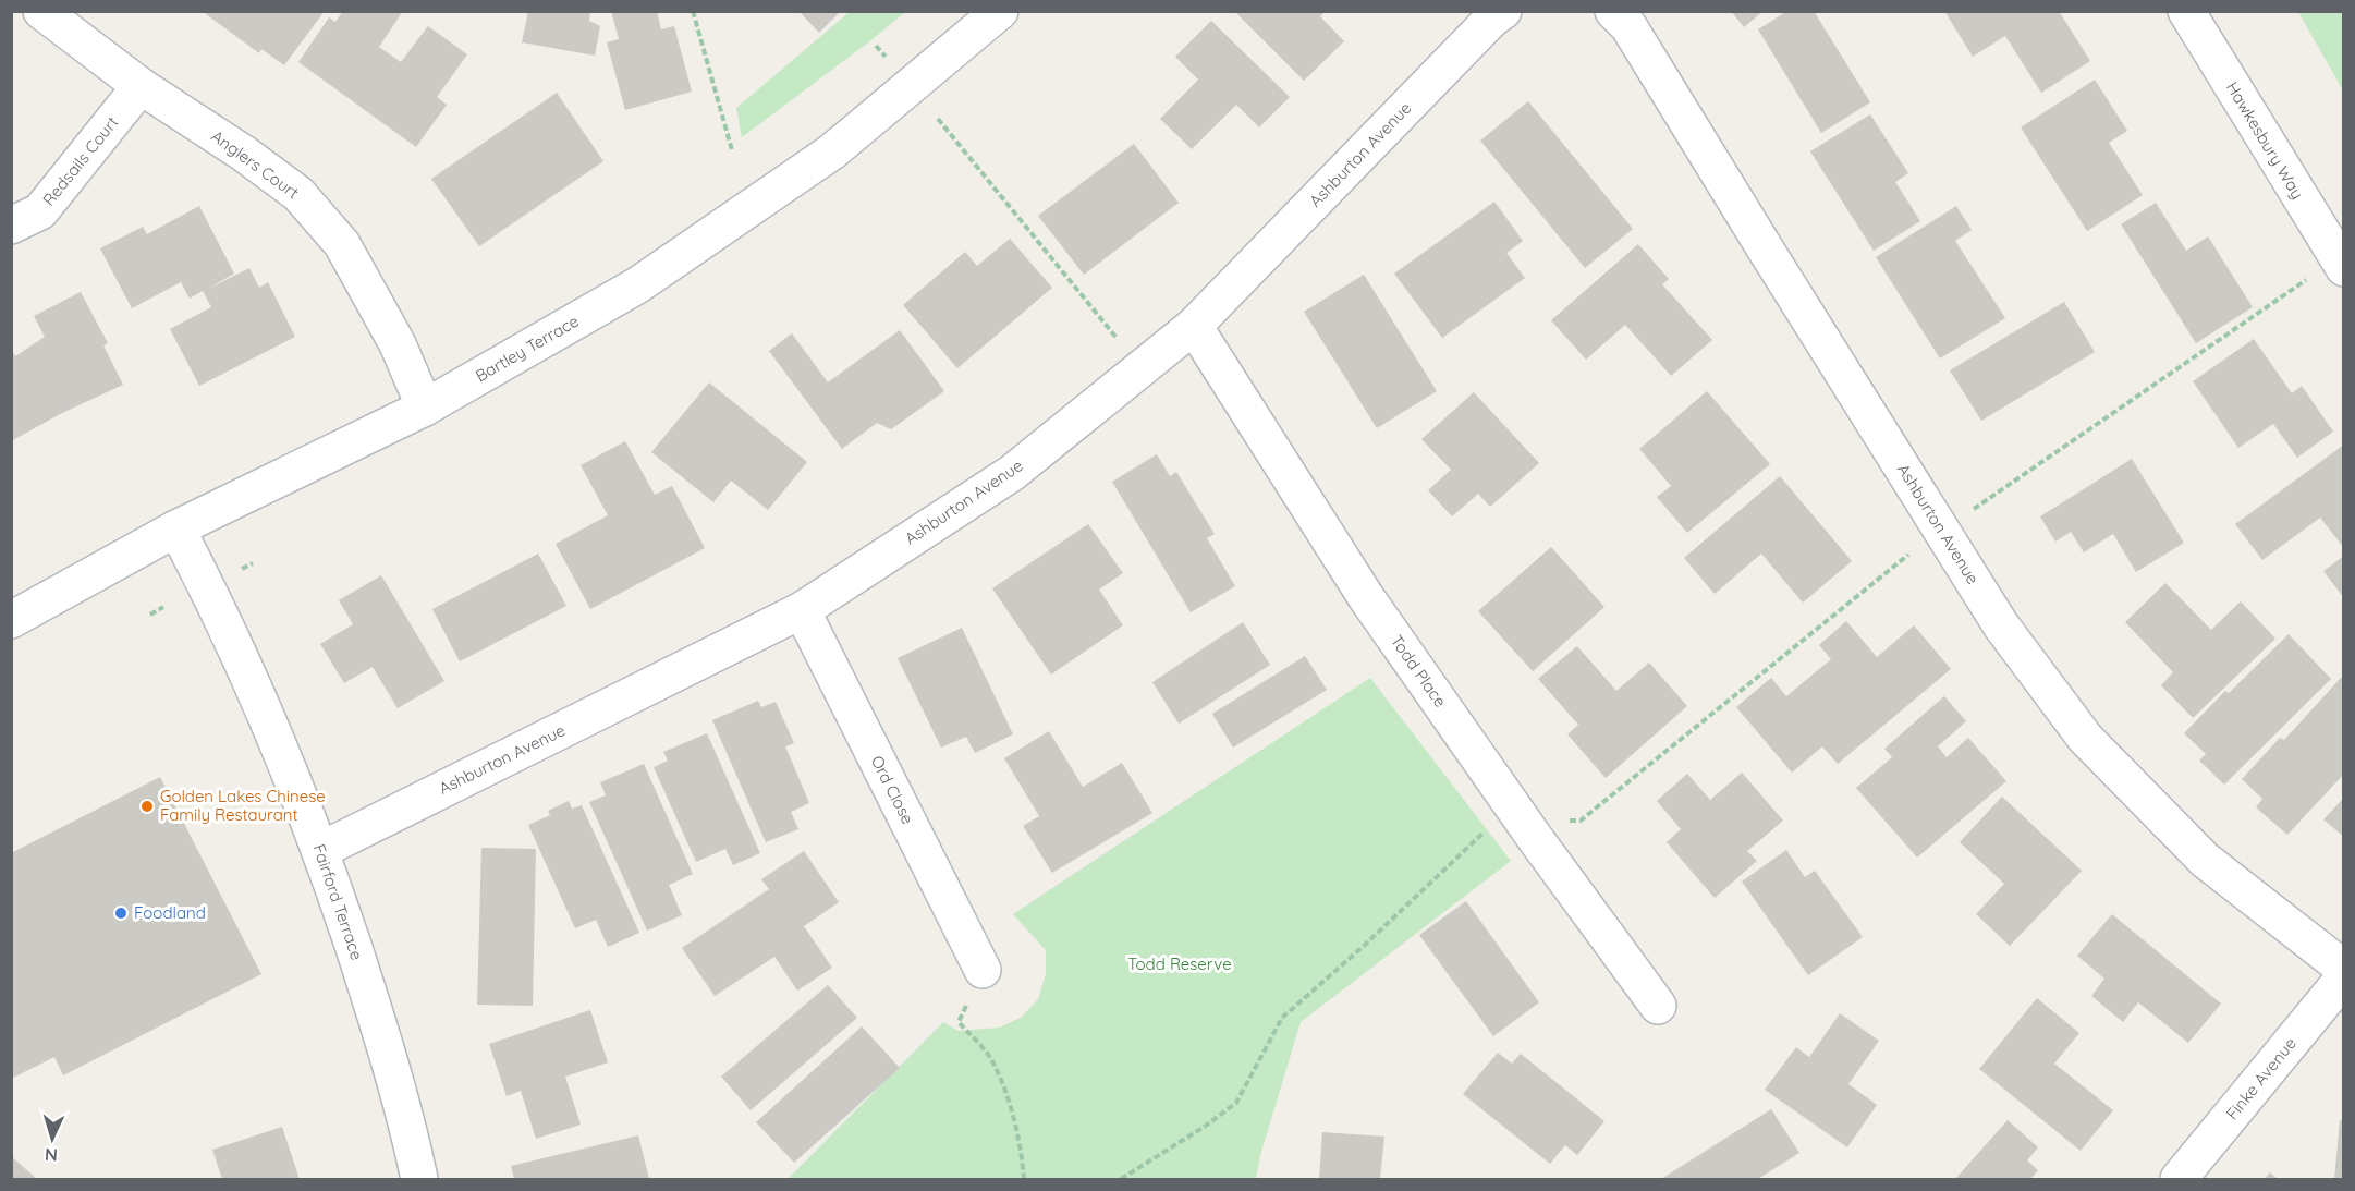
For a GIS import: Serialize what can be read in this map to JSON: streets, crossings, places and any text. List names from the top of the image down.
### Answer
{
  "streets": {
    "street": [
      "Hawkesbury Way",
      "Ashburton Avenue",
      "Redsails Court",
      "Anglers Court",
      "Bartley Terrace",
      "Todd Place",
      "Ord Close",
      "Fairford Terrace",
      "Finke Avenue"
    ]
  },
  "crossings": [
    ["Ashburton Avenue", "Todd Place"],
    ["Ashburton Avenue", "Ord Close"],
    ["Ashburton Avenue", "Fairford Terrace"],
    ["Redsails Court", "Anglers Court"],
    ["Anglers Court", "Bartley Terrace"],
    ["Bartley Terrace", "Fairford Terrace"]
  ],
  "parks": ["Todd Reserve"],
  "places": ["Golden Lakes Chinese Family Restaurant", "Foodland"],
  "north": "bottom"
}
